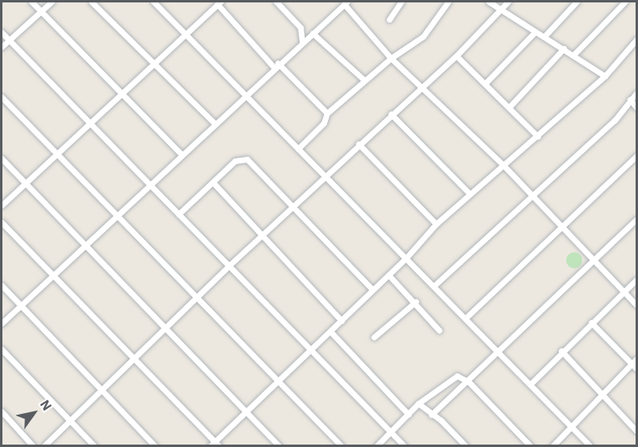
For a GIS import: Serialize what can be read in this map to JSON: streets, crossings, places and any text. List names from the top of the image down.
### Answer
{
  "north": "top right"
}
